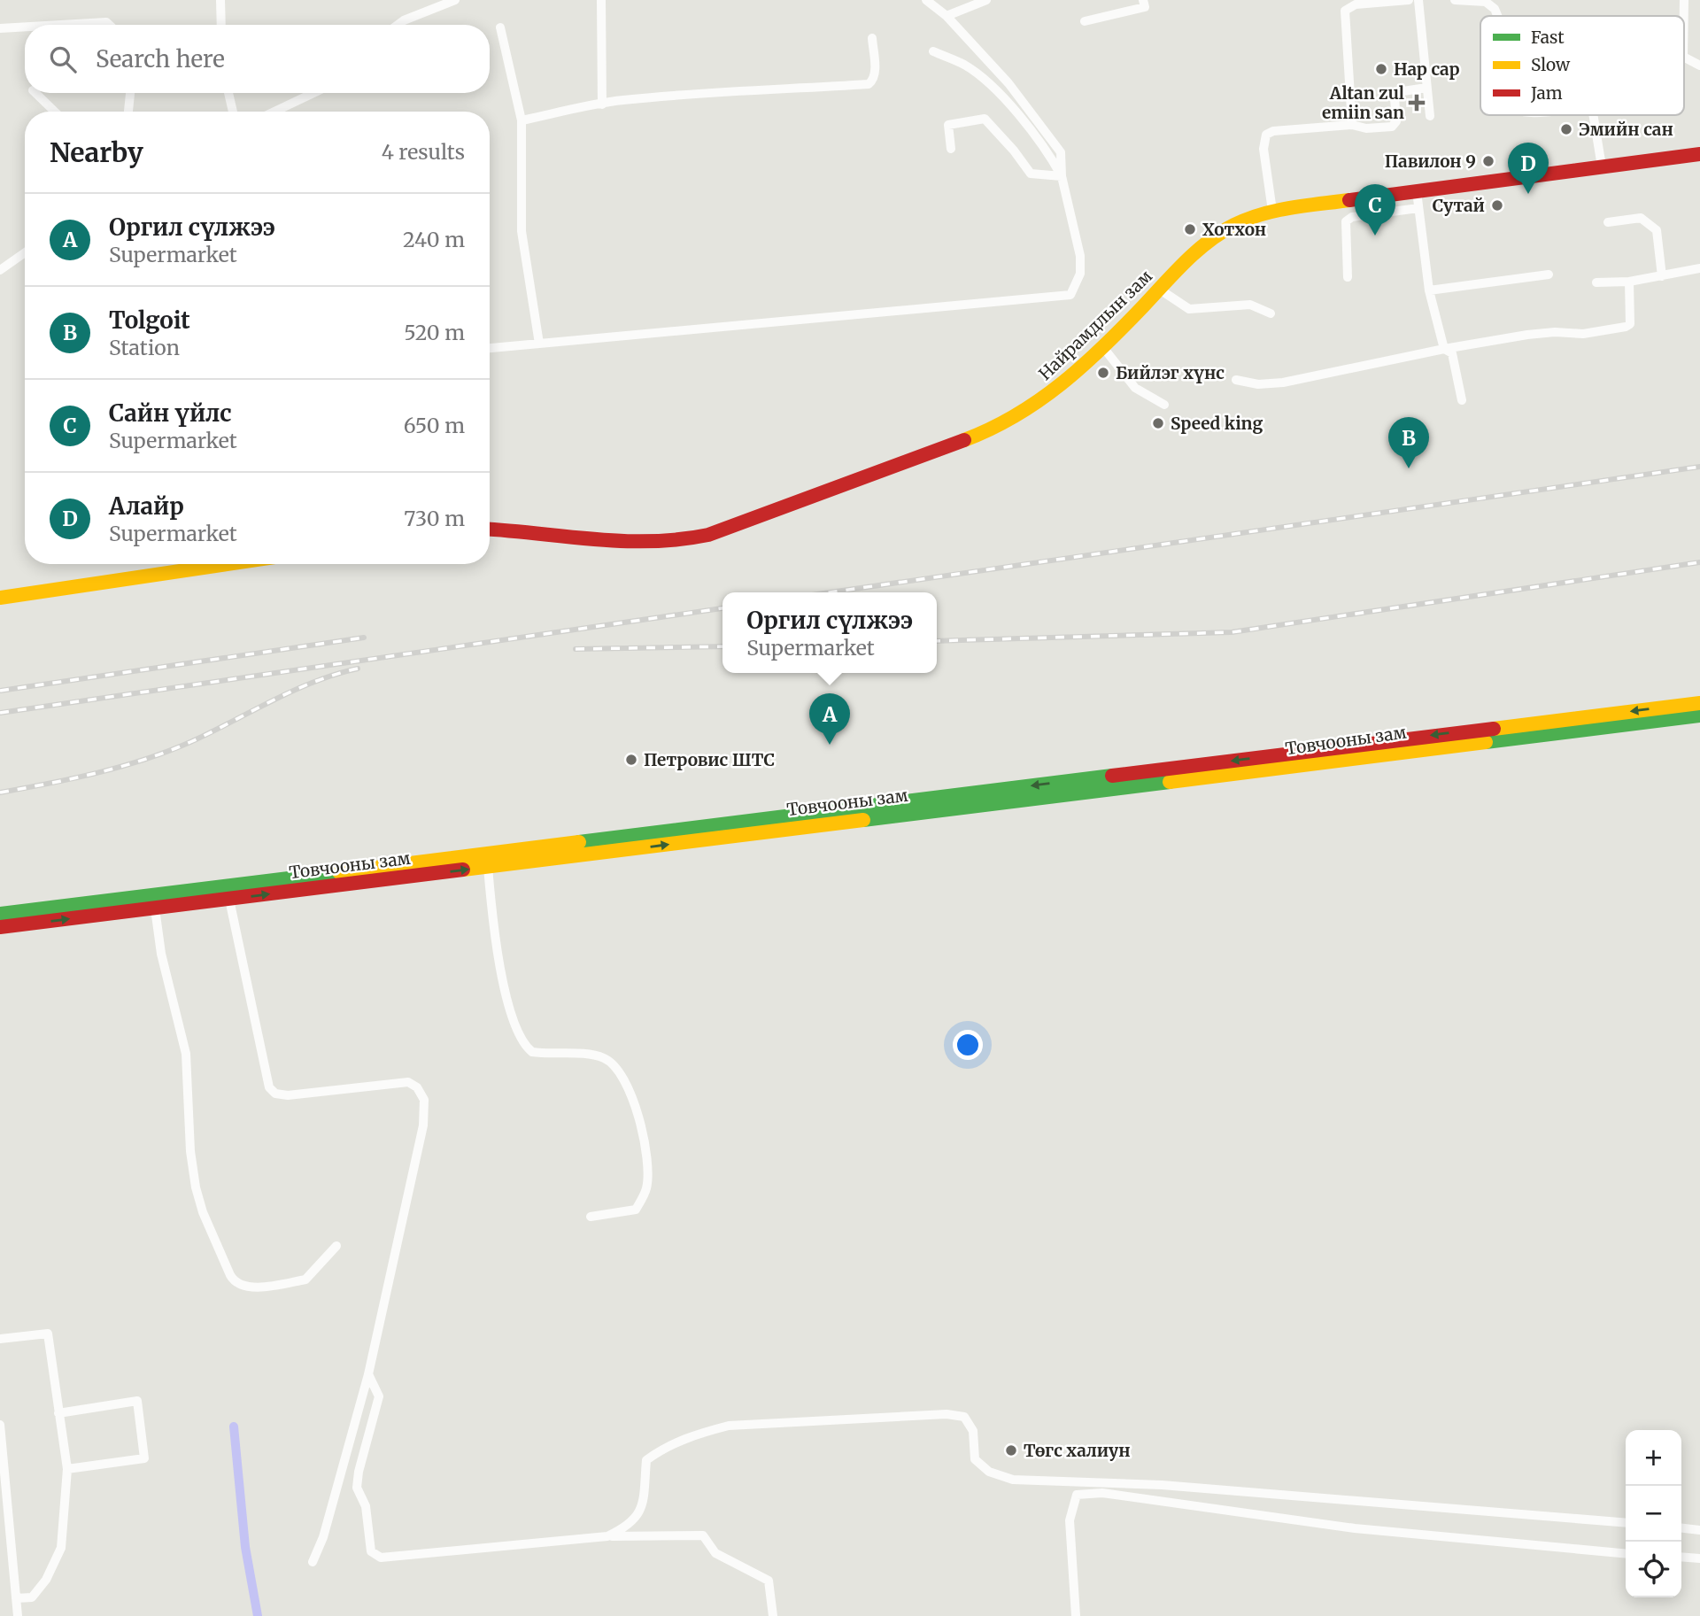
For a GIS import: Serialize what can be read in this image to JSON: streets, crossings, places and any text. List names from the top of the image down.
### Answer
{
  "streets": {
    "main road": ["Найрамдлын зам", "Товчооны зам"]
  },
  "places": {
    "other": [
      "Нар сар",
      "Эмийн сан",
      "Павилон 9",
      "Сутай",
      "Хотхон",
      "Бийлэг хүнс",
      "Speed king",
      "Петровис ШТС",
      "Төгс халиун"
    ],
    "health": ["Altan zul emiin san"]
  },
  "legend": ["Fast", "Slow", "Jam"],
  "page": {
    "search": "Search here",
    "heading": ["Nearby", "4 results"],
    "pins": [
      "D",
      "C",
      "B",
      "A"
    ],
    "list": [
      {
        "mark": "A",
        "name": "Оргил сүлжээ",
        "note": "Supermarket",
        "value": "240 m"
      },
      {
        "mark": "B",
        "name": "Tolgoit",
        "note": "Station",
        "value": "520 m"
      },
      {
        "mark": "C",
        "name": "Сайн үйлс",
        "note": "Supermarket",
        "value": "650 m"
      },
      {
        "mark": "D",
        "name": "Алайр",
        "note": "Supermarket",
        "value": "730 m"
      }
    ],
    "popup": ["Оргил сүлжээ", "Supermarket"],
    "map_buttons": ["+", "−"]
  }
}
